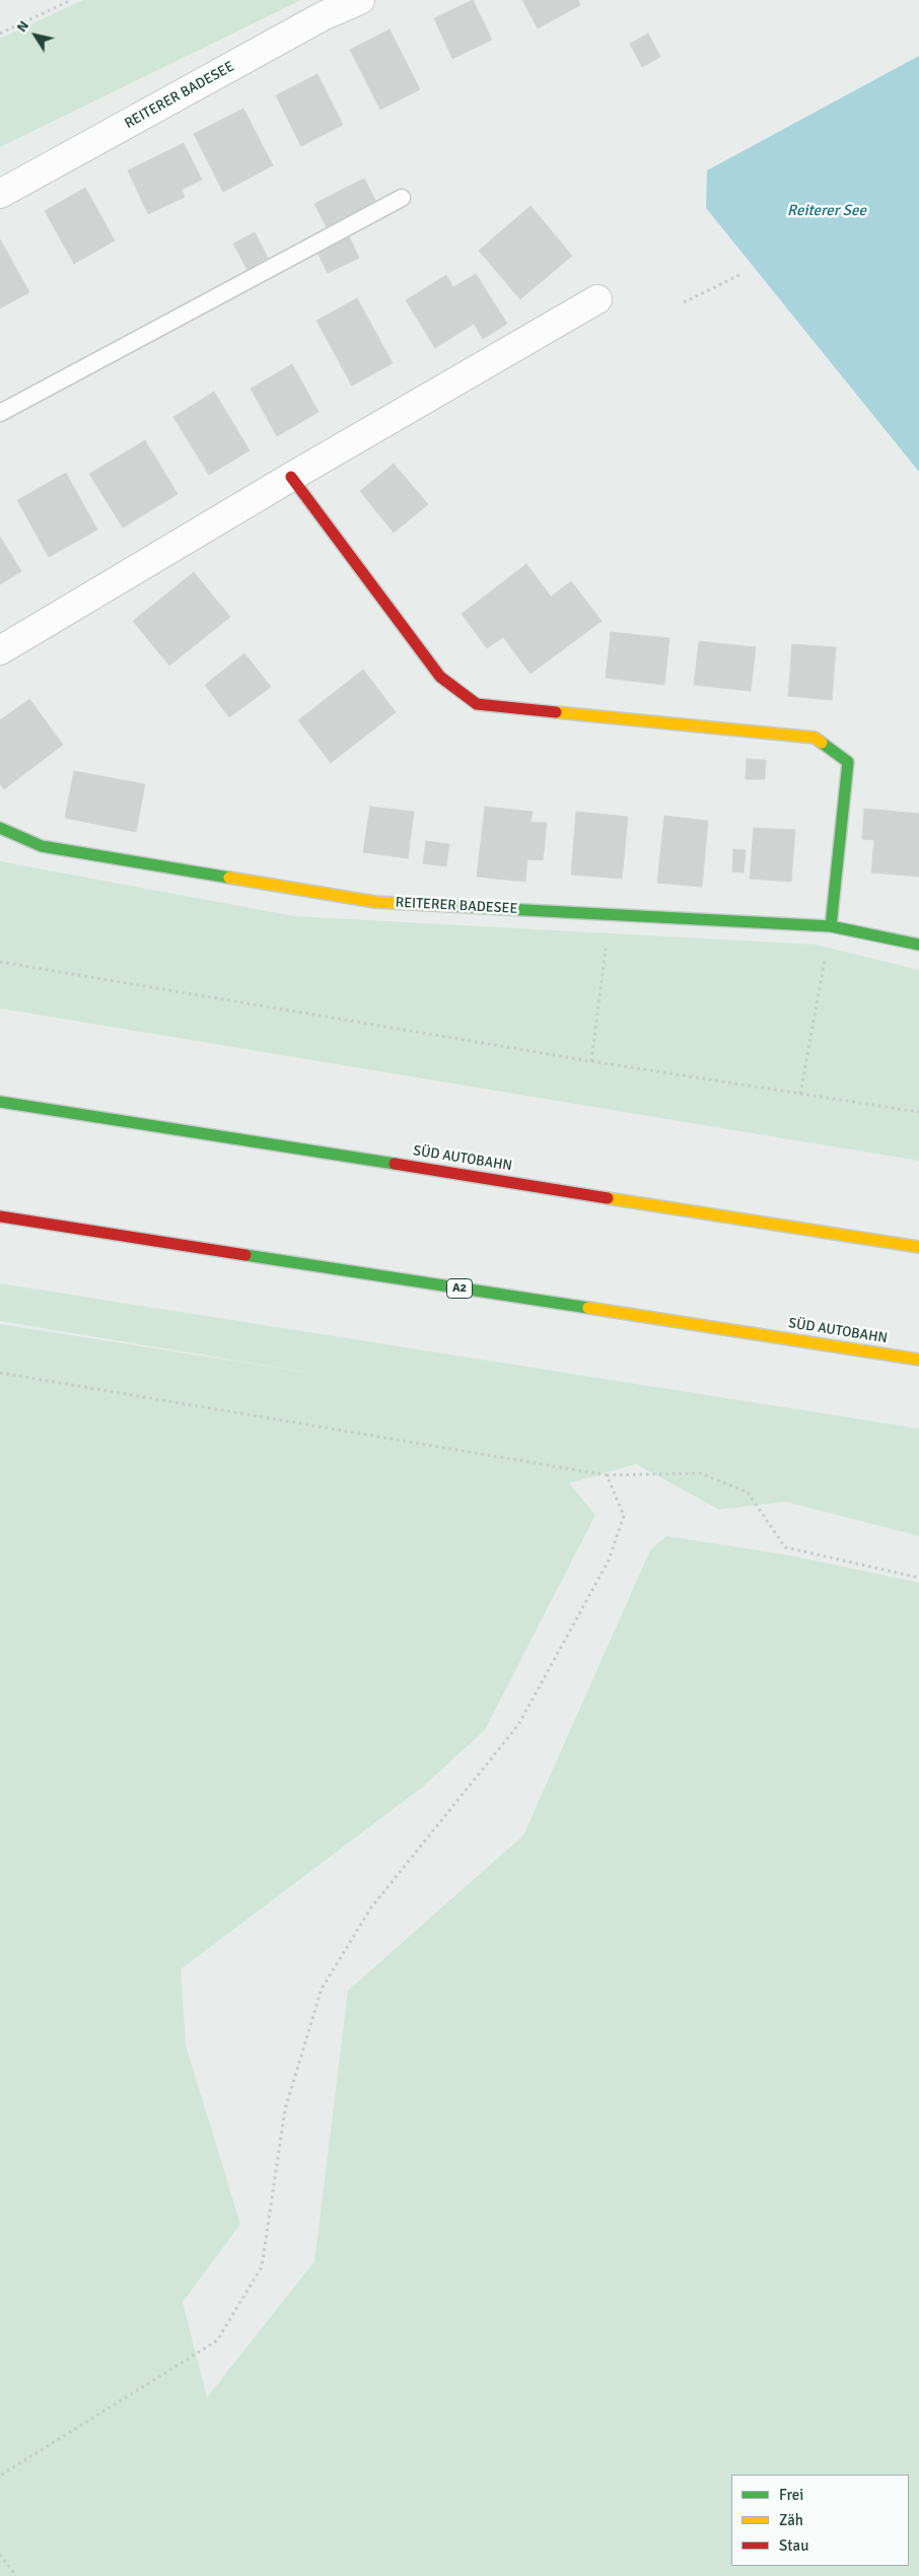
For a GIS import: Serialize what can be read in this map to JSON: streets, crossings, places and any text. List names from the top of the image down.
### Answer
{
  "streets": {
    "main road": ["REITERER BADESEE", "SÜD AUTOBAHN", "A2"]
  },
  "water": ["Reiterer See"],
  "legend": ["Frei", "Zäh", "Stau"],
  "north": "top left"
}
